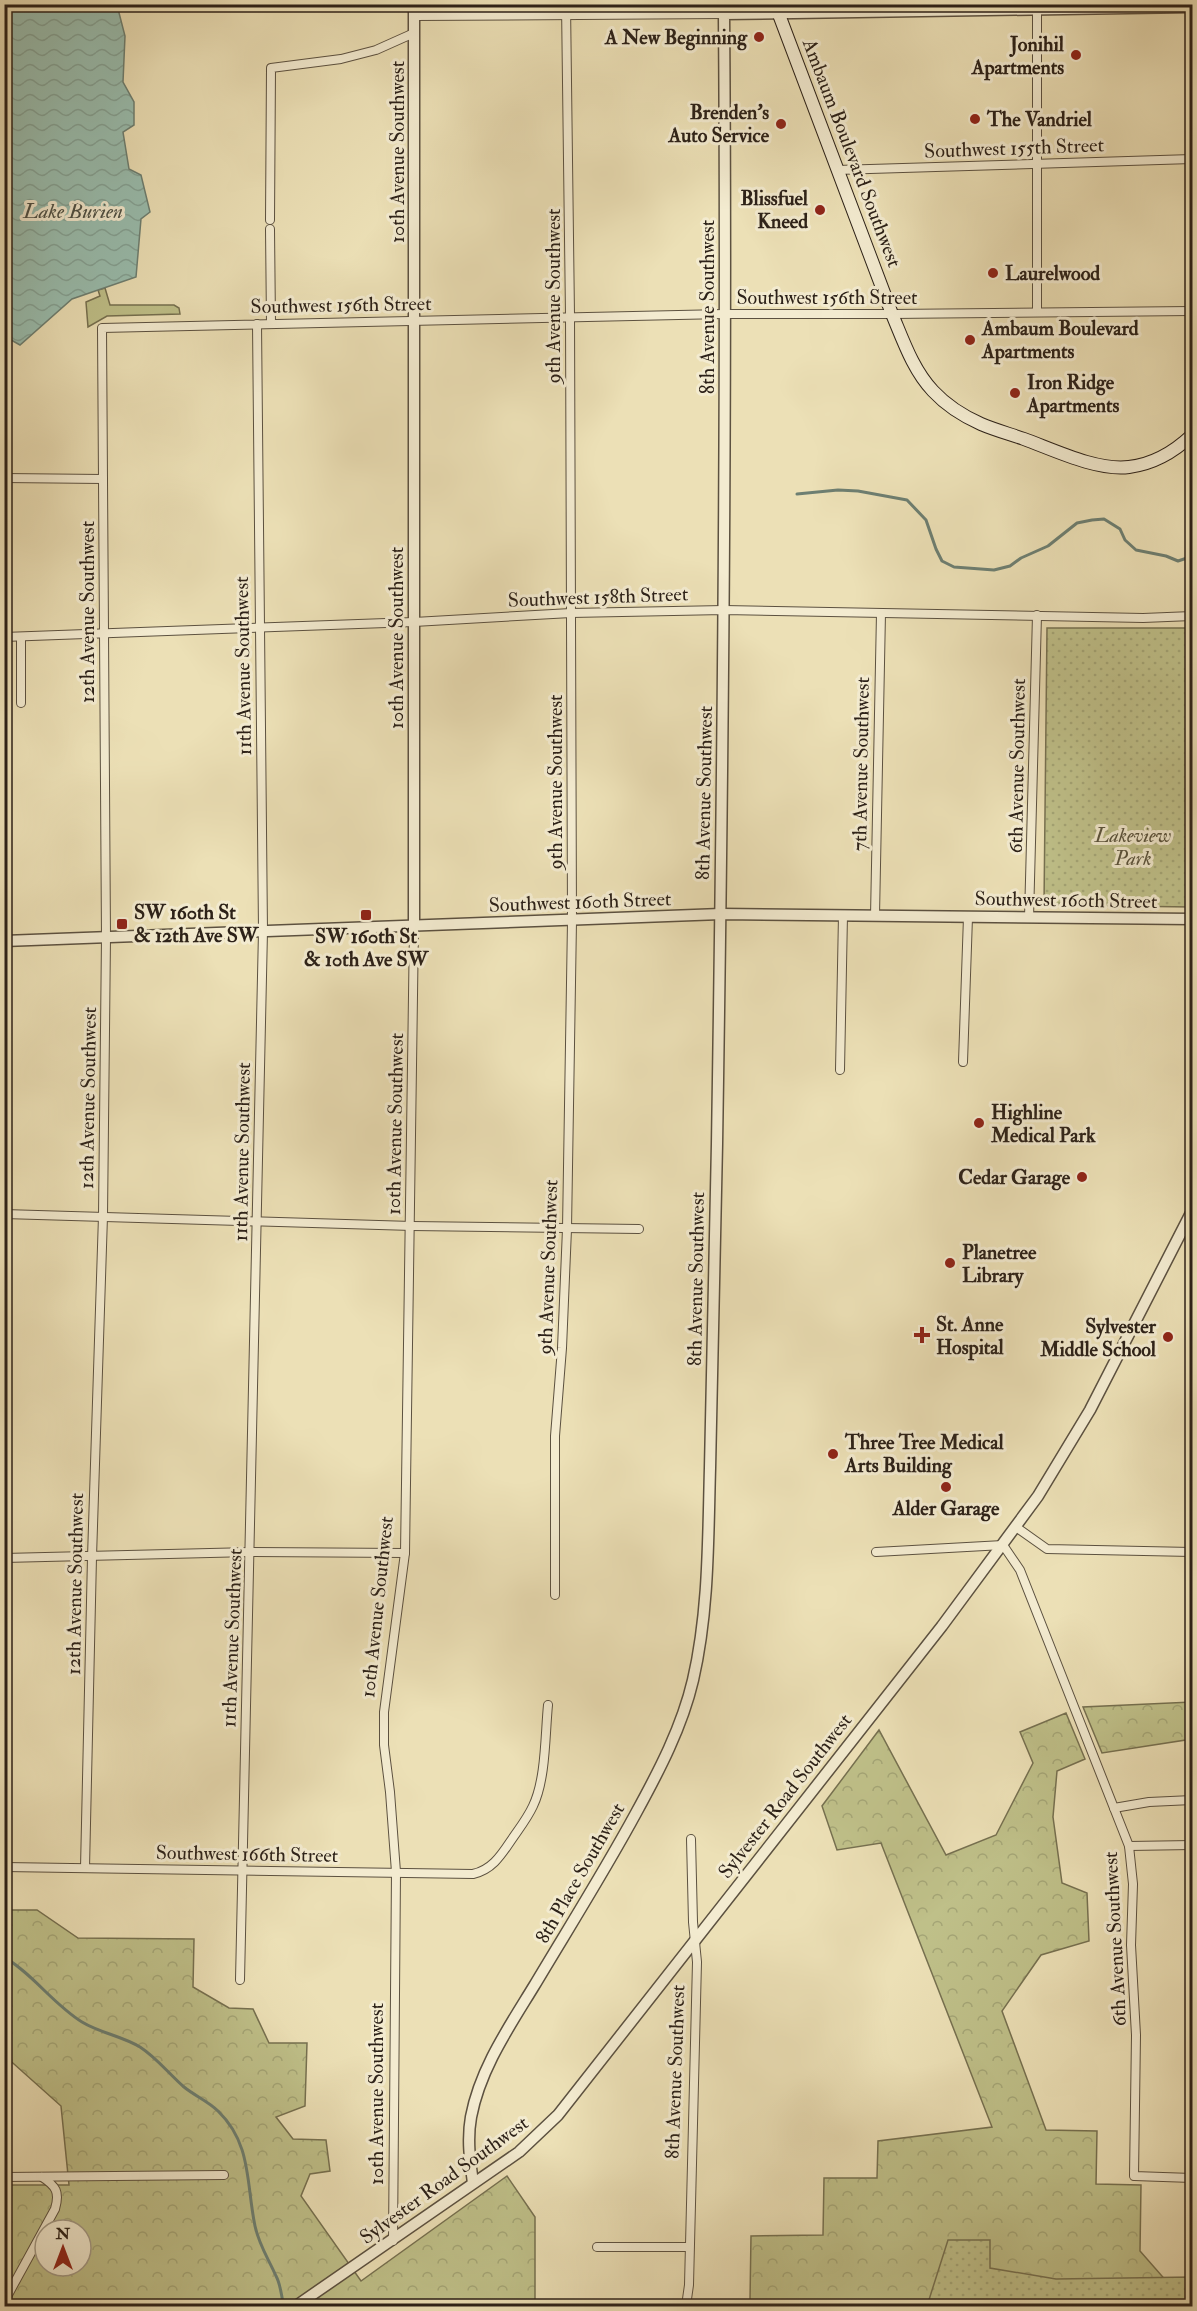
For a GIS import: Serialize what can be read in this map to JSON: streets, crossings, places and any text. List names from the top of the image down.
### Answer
{
  "streets": {
    "main road": ["Ambaum Boulevard Southwest"],
    "street": [
      "Southwest 155th Street",
      "10th Avenue Southwest",
      "9th Avenue Southwest",
      "Southwest 156th Street",
      "8th Avenue Southwest",
      "Southwest 158th Street",
      "12th Avenue Southwest",
      "11th Avenue Southwest",
      "7th Avenue Southwest",
      "6th Avenue Southwest",
      "Southwest 160th Street",
      "Sylvester Road Southwest",
      "Southwest 166th Street",
      "8th Place Southwest"
    ]
  },
  "crossings": [
    ["Southwest 155th Street", "Ambaum Boulevard Southwest"],
    ["10th Avenue Southwest", "Southwest 156th Street"],
    ["10th Avenue Southwest", "Southwest 158th Street"],
    ["10th Avenue Southwest", "Southwest 160th Street"],
    ["10th Avenue Southwest", "Sylvester Road Southwest"],
    ["10th Avenue Southwest", "Southwest 166th Street"],
    ["Ambaum Boulevard Southwest", "Southwest 156th Street"],
    ["9th Avenue Southwest", "Southwest 156th Street"],
    ["9th Avenue Southwest", "Southwest 158th Street"],
    ["9th Avenue Southwest", "Southwest 160th Street"],
    ["Southwest 156th Street", "8th Avenue Southwest"],
    ["Southwest 156th Street", "12th Avenue Southwest"],
    ["Southwest 156th Street", "11th Avenue Southwest"],
    ["8th Avenue Southwest", "Southwest 158th Street"],
    ["8th Avenue Southwest", "Southwest 160th Street"],
    ["8th Avenue Southwest", "Sylvester Road Southwest"],
    ["8th Avenue Southwest", "8th Place Southwest"],
    ["Southwest 158th Street", "12th Avenue Southwest"],
    ["Southwest 158th Street", "11th Avenue Southwest"],
    ["Southwest 158th Street", "7th Avenue Southwest"],
    ["Southwest 158th Street", "6th Avenue Southwest"],
    ["12th Avenue Southwest", "Southwest 160th Street"],
    ["12th Avenue Southwest", "Southwest 166th Street"],
    ["11th Avenue Southwest", "Southwest 160th Street"],
    ["11th Avenue Southwest", "Southwest 166th Street"],
    ["7th Avenue Southwest", "Southwest 160th Street"],
    ["6th Avenue Southwest", "Southwest 160th Street"],
    ["6th Avenue Southwest", "Sylvester Road Southwest"],
    ["Sylvester Road Southwest", "8th Place Southwest"]
  ],
  "water": ["Lake Burien"],
  "parks": ["Lakeview Park"],
  "places": {
    "other": [
      "A New Beginning",
      "Jonihil Apartments",
      "The Vandriel",
      "Brenden's Auto Service",
      "Blissfuel Kneed",
      "Laurelwood",
      "Ambaum Boulevard Apartments",
      "Iron Ridge Apartments",
      "Highline Medical Park",
      "Cedar Garage",
      "Planetree Library",
      "Sylvester Middle School",
      "Three Tree Medical Arts Building",
      "Alder Garage"
    ],
    "transit": ["SW 160th St & 10th Ave SW", "SW 160th St & 12th Ave SW"],
    "health": ["St. Anne Hospital"]
  },
  "north": "top"
}
